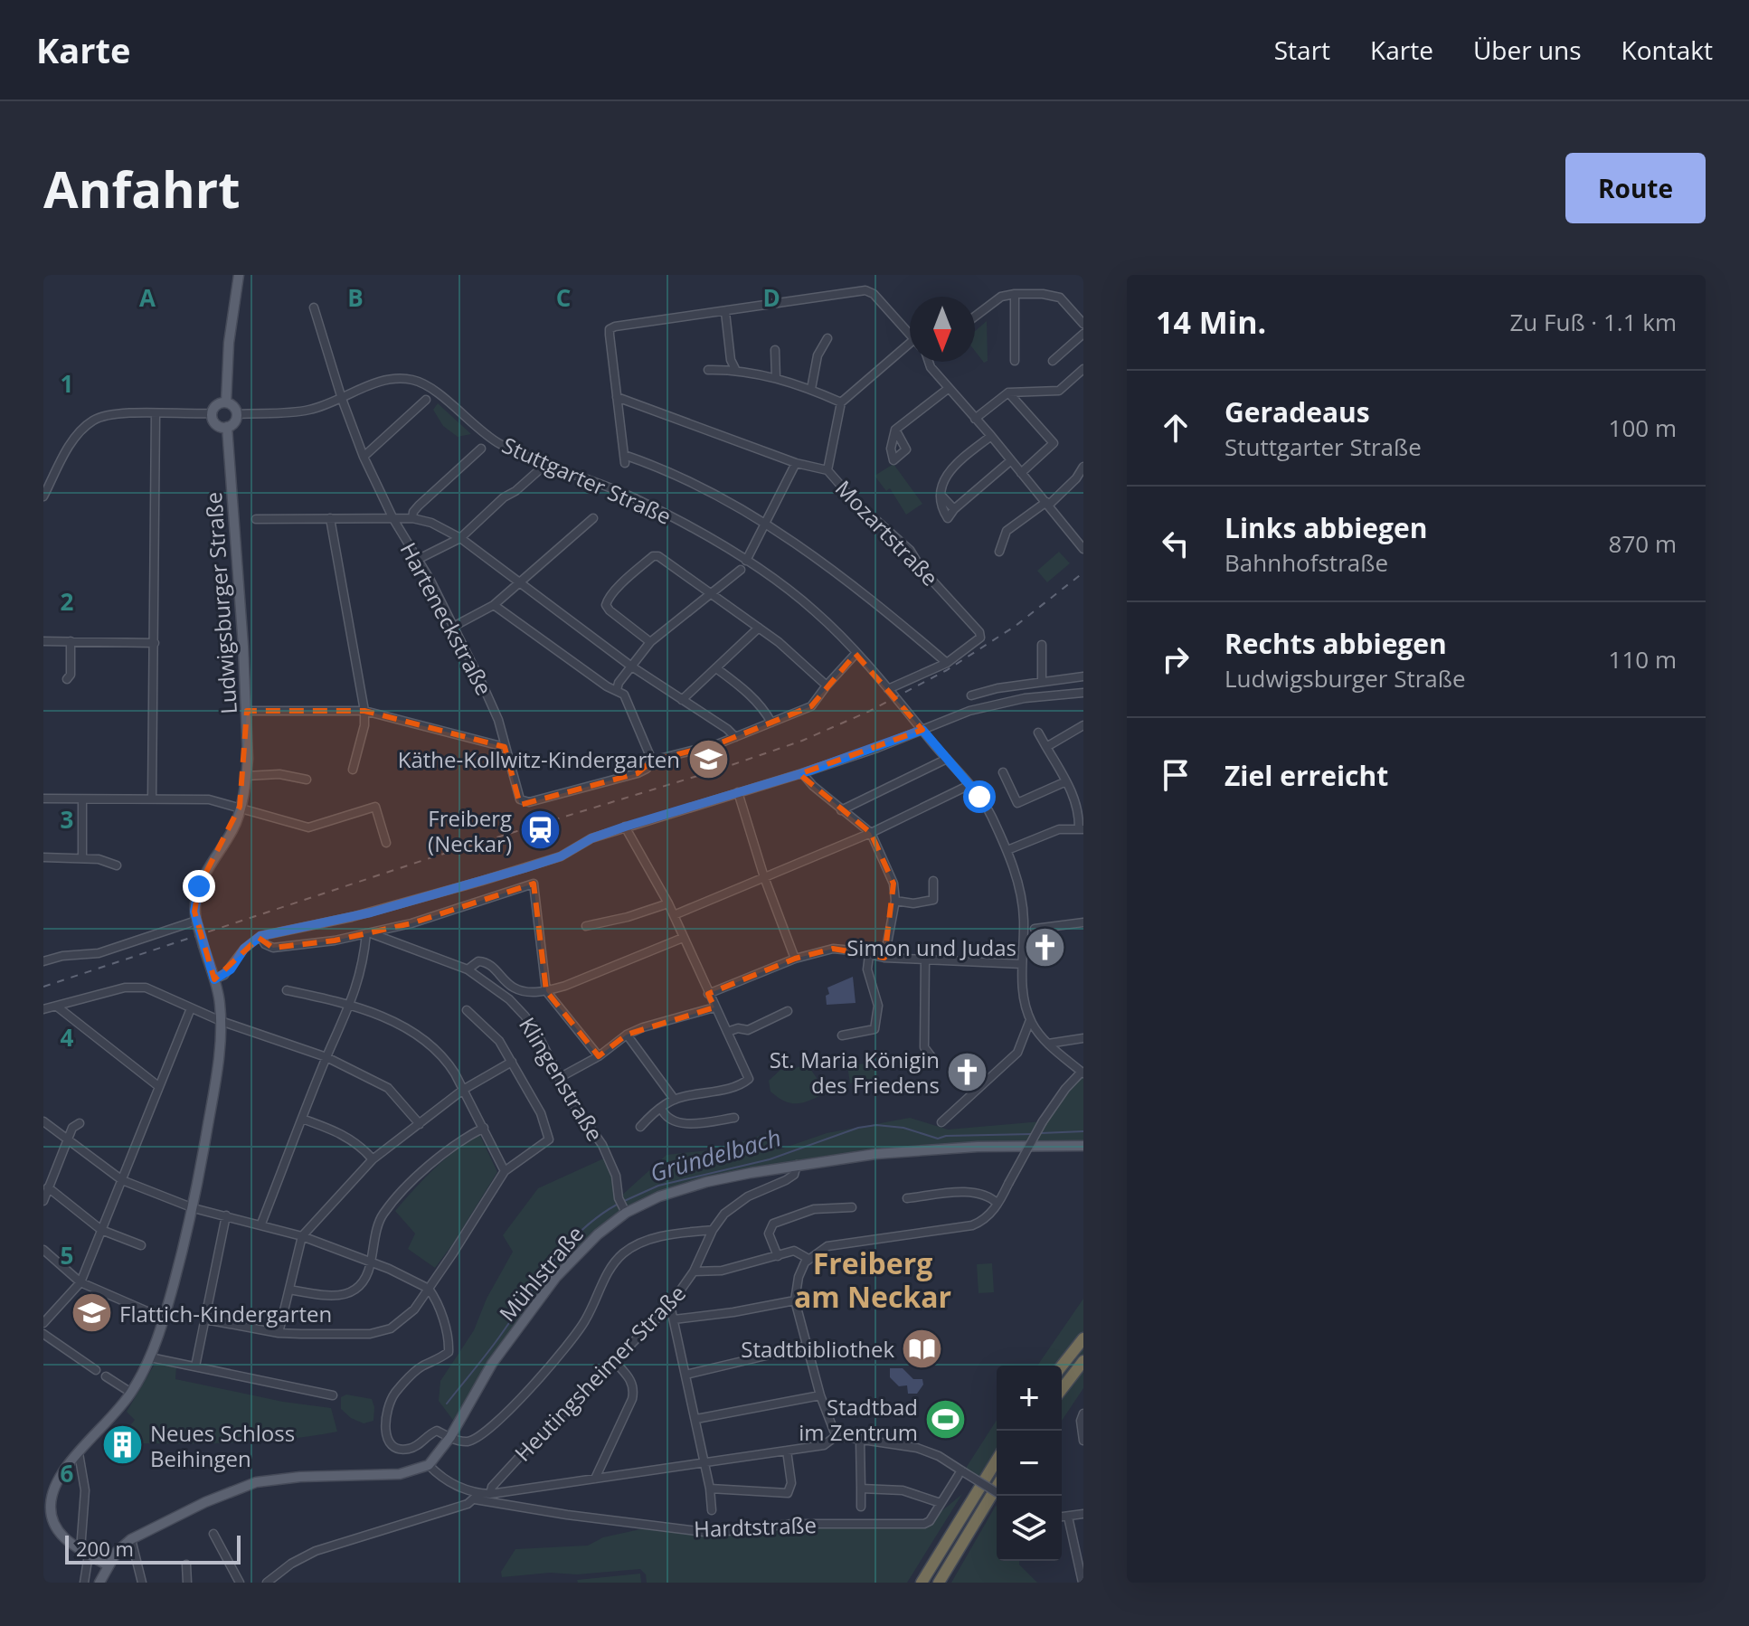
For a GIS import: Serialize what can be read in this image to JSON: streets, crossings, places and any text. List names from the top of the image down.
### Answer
{
  "streets": {
    "main road": ["Ludwigsburger Straße", "Mühlstraße"],
    "street": [
      "Stuttgarter Straße",
      "Mozartstraße",
      "Harteneckstraße",
      "Klingenstraße",
      "Heutingsheimer Straße",
      "Hardtstraße"
    ]
  },
  "crossings": [
    ["Stuttgarter Straße", "Ludwigsburger Straße"],
    ["Stuttgarter Straße", "Harteneckstraße"],
    ["Klingenstraße", "Mühlstraße"],
    ["Mühlstraße", "Heutingsheimer Straße"]
  ],
  "districts": ["Freiberg am Neckar"],
  "water": ["Gründelbach"],
  "places": {
    "school or university": ["Käthe-Kollwitz-Kindergarten", "Flattich-Kindergarten"],
    "station": ["Freiberg (Neckar)"],
    "church": ["Simon und Judas", "St. Maria Königin des Friedens"],
    "library": ["Stadtbibliothek"],
    "sports": ["Stadtbad im Zentrum"],
    "building": ["Neues Schloss Beihingen"]
  },
  "scale_bar": "200 m",
  "north": "bottom",
  "page": {
    "header": "Karte",
    "nav": [
      "Start",
      "Karte",
      "Über uns",
      "Kontakt"
    ],
    "buttons": "Route",
    "title": "Anfahrt",
    "heading": ["14 Min.", "Zu Fuß · 1.1 km"],
    "list": [
      ["Geradeaus", "Stuttgarter Straße", "100 m"],
      ["Links abbiegen", "Bahnhofstraße", "870 m"],
      ["Rechts abbiegen", "Ludwigsburger Straße", "110 m"],
      "Ziel erreicht"
    ],
    "map_buttons": ["+", "−"],
    "scale": "200 m"
  },
  "grid": {
    "columns": [
      "A",
      "B",
      "C",
      "D"
    ],
    "rows": [
      "1",
      "2",
      "3",
      "4",
      "5",
      "6"
    ]
  }
}
